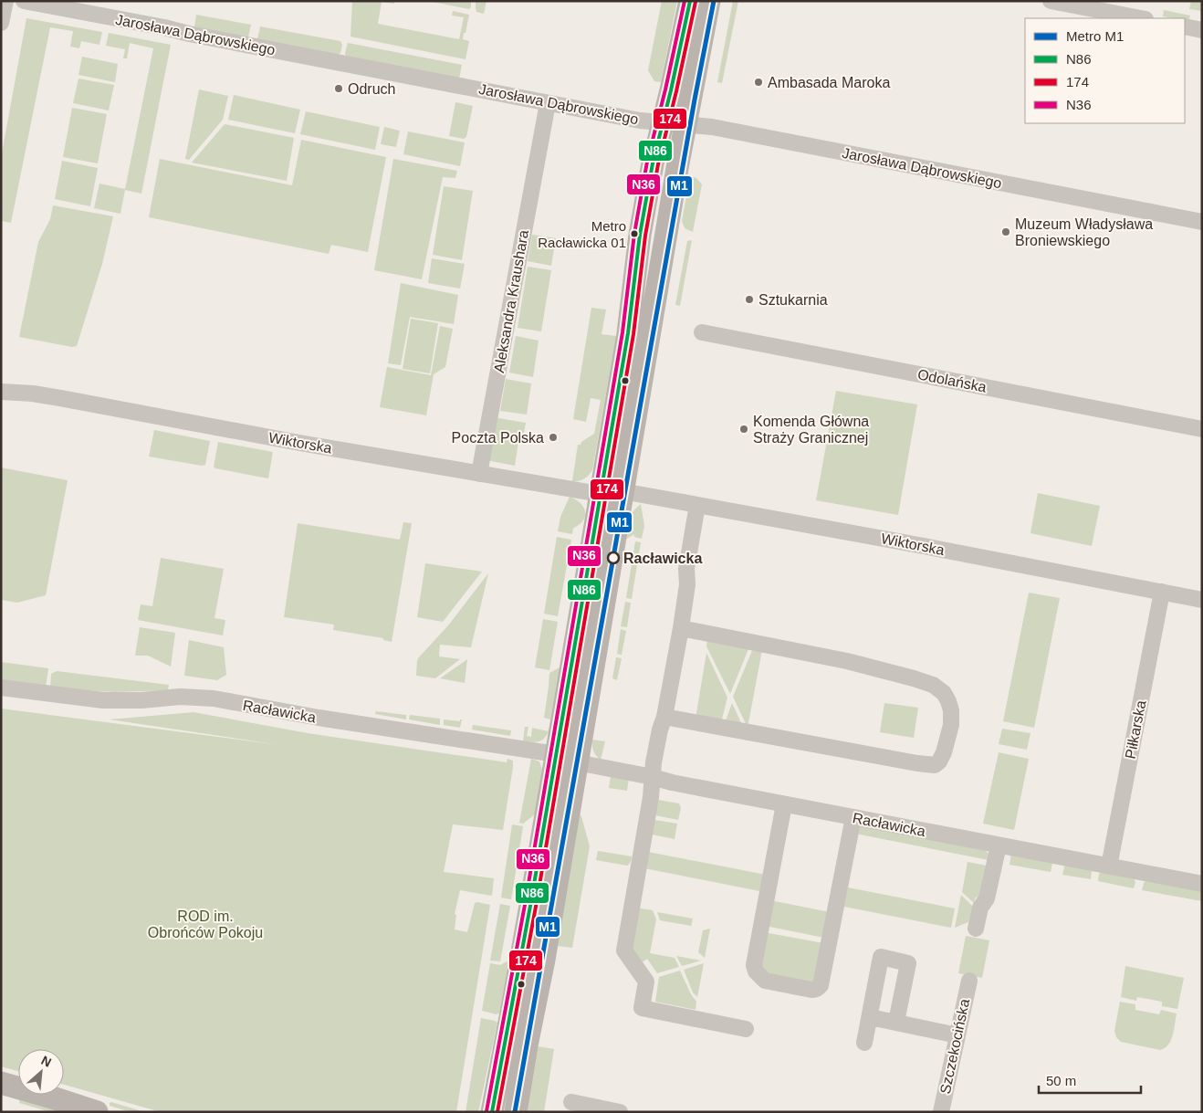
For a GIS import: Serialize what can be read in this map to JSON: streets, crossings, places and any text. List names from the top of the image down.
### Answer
{
  "streets": {
    "street": [
      "Jarosława Dąbrowskiego",
      "Aleksandra Kraushara",
      "Odolańska",
      "Wiktorska",
      "Racławicka",
      "Piłkarska",
      "Szczekocińska"
    ]
  },
  "crossings": [
    ["Jarosława Dąbrowskiego", "Aleksandra Kraushara"],
    ["Aleksandra Kraushara", "Wiktorska"],
    ["Wiktorska", "Piłkarska"],
    ["Racławicka", "Piłkarska"]
  ],
  "parks": ["ROD im. Obrońców Pokoju"],
  "places": [
    "Ambasada Maroka",
    "Odruch",
    "Muzeum Władysława Broniewskiego",
    "Metro Racławicka 01",
    "Sztukarnia",
    "Komenda Główna Straży Granicznej",
    "Poczta Polska",
    "Racławicka"
  ],
  "lines": [
    "metro line M1",
    "transit line N86",
    "transit line N36",
    "transit line 174"
  ],
  "legend": [
    "Metro M1",
    "N86",
    "174",
    "N36"
  ],
  "scale_bar": "50 m",
  "north": "top right"
}
